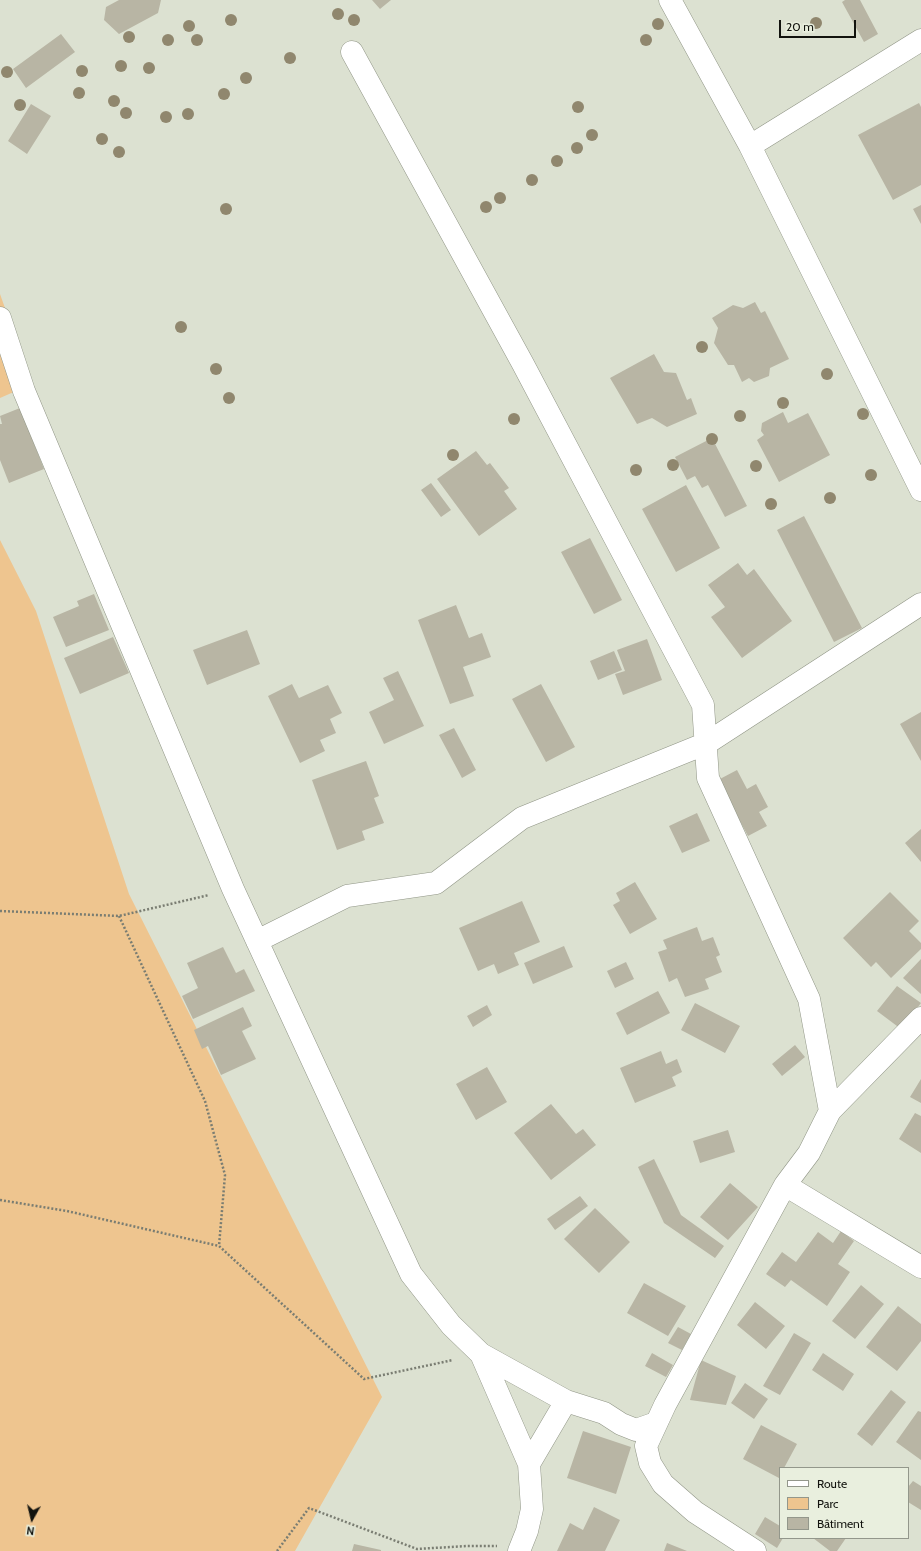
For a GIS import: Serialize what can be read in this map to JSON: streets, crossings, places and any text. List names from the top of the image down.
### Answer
{
  "legend": ["Route", "Parc", "Bâtiment"],
  "scale_bar": "20 m",
  "north": "bottom"
}
